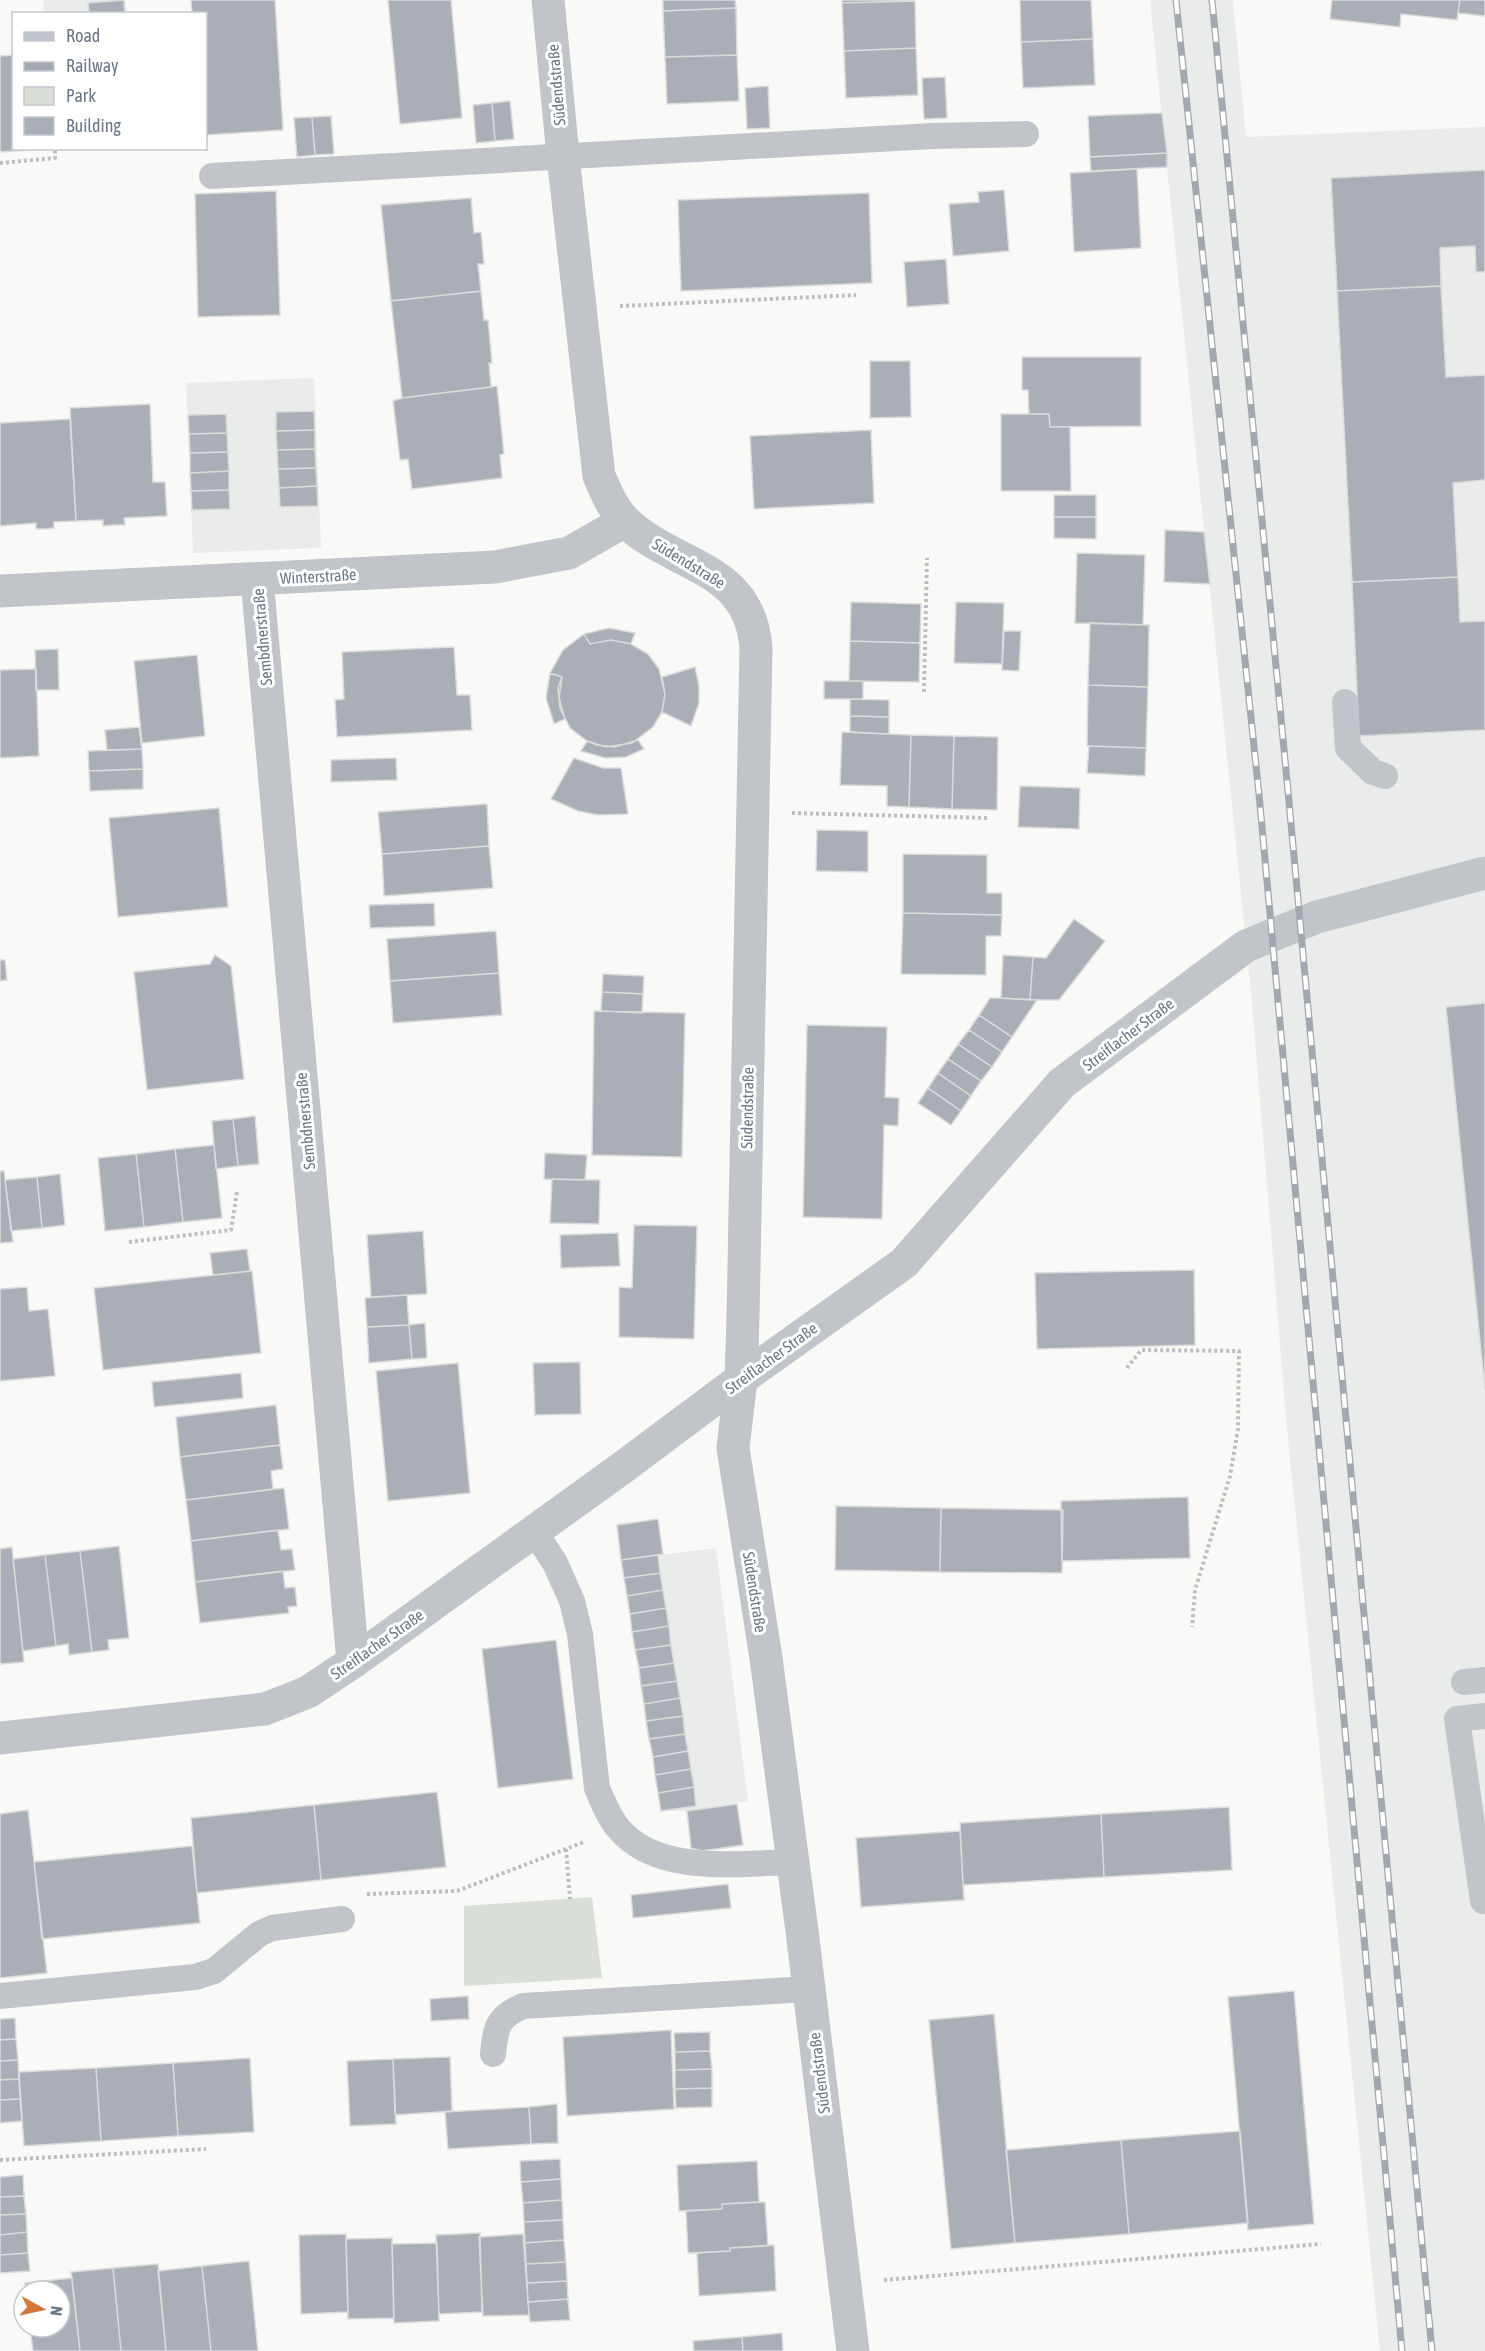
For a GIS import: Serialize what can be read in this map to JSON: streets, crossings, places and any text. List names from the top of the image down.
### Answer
{
  "streets": {
    "street": [
      "Südendstraße",
      "Winterstraße",
      "Sembdnerstraße",
      "Streiflacher Straße"
    ]
  },
  "crossings": [
    ["Südendstraße", "Winterstraße"],
    ["Südendstraße", "Streiflacher Straße"],
    ["Winterstraße", "Sembdnerstraße"],
    ["Sembdnerstraße", "Streiflacher Straße"]
  ],
  "legend": [
    "Road",
    "Railway",
    "Park",
    "Building"
  ],
  "north": "right"
}
